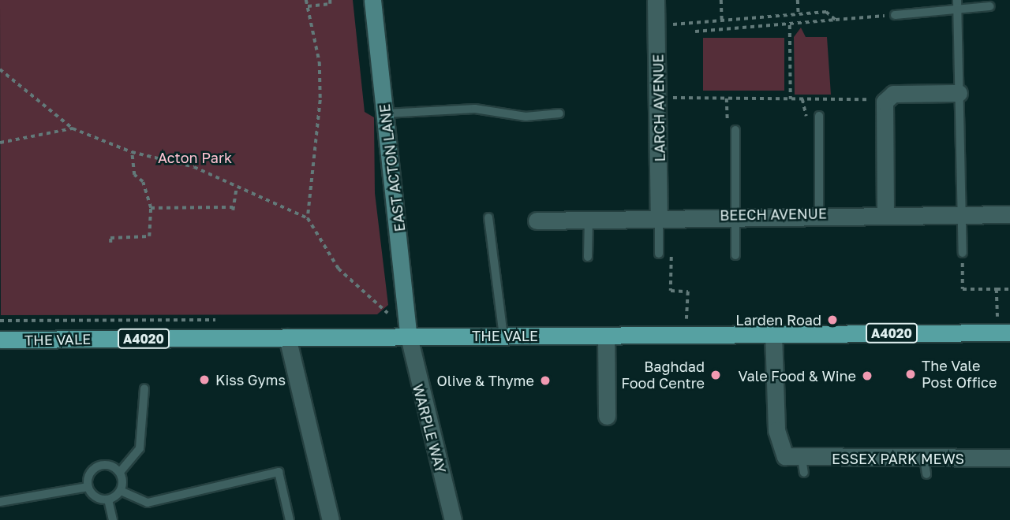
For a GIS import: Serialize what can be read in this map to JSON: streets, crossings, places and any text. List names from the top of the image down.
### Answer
{
  "streets": {
    "main road": ["A4020", "THE VALE"],
    "street": [
      "LARCH AVENUE",
      "EAST ACTON LANE",
      "BEECH AVENUE",
      "WARPLE WAY",
      "ESSEX PARK MEWS"
    ]
  },
  "crossings": [
    ["LARCH AVENUE", "BEECH AVENUE"],
    ["EAST ACTON LANE", "THE VALE"],
    ["EAST ACTON LANE", "WARPLE WAY"],
    ["THE VALE", "WARPLE WAY"],
    ["THE VALE", "ESSEX PARK MEWS"]
  ],
  "parks": ["Acton Park"],
  "places": [
    "Larden Road",
    "The Vale Post Office",
    "Baghdad Food Centre",
    "Vale Food & Wine",
    "Kiss Gyms",
    "Olive & Thyme"
  ]
}
